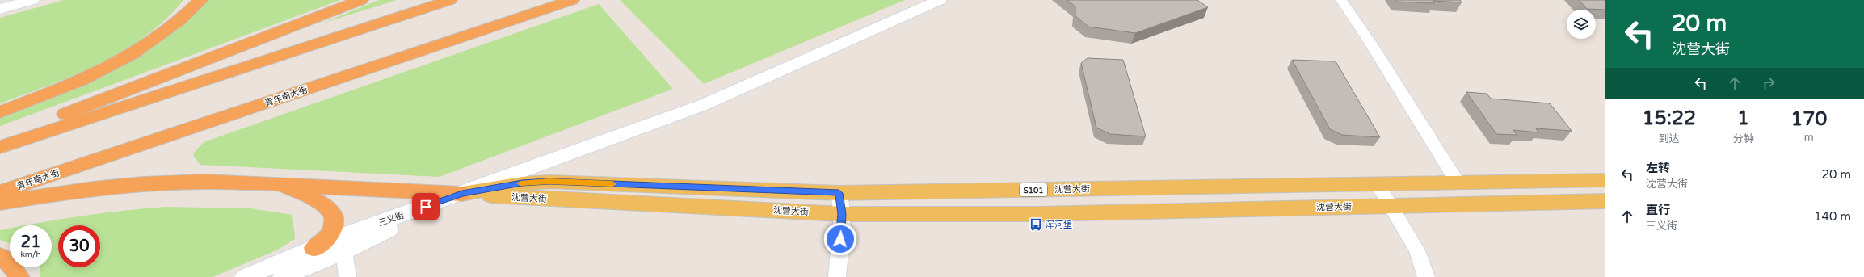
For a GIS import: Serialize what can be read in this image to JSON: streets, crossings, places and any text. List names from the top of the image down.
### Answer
{
  "streets": {
    "highway": ["青年南大街"],
    "main road": ["沈营大街", "S101"],
    "street": ["三义街"]
  },
  "crossings": [
    ["沈营大街", "三义街"]
  ],
  "places": {
    "bus stop": ["浑河堡"]
  },
  "page": {
    "turn": ["20 m", "沈营大街"],
    "eta": [
      "15:22",
      "到达",
      "1",
      "分钟",
      "170",
      "m"
    ],
    "list": [
      {
        "name": "左转",
        "note": "沈营大街",
        "value": "20 m"
      },
      {
        "name": "直行",
        "note": "三义街",
        "value": "140 m"
      }
    ],
    "speed": "21 km/h",
    "limit": "30"
  }
}
